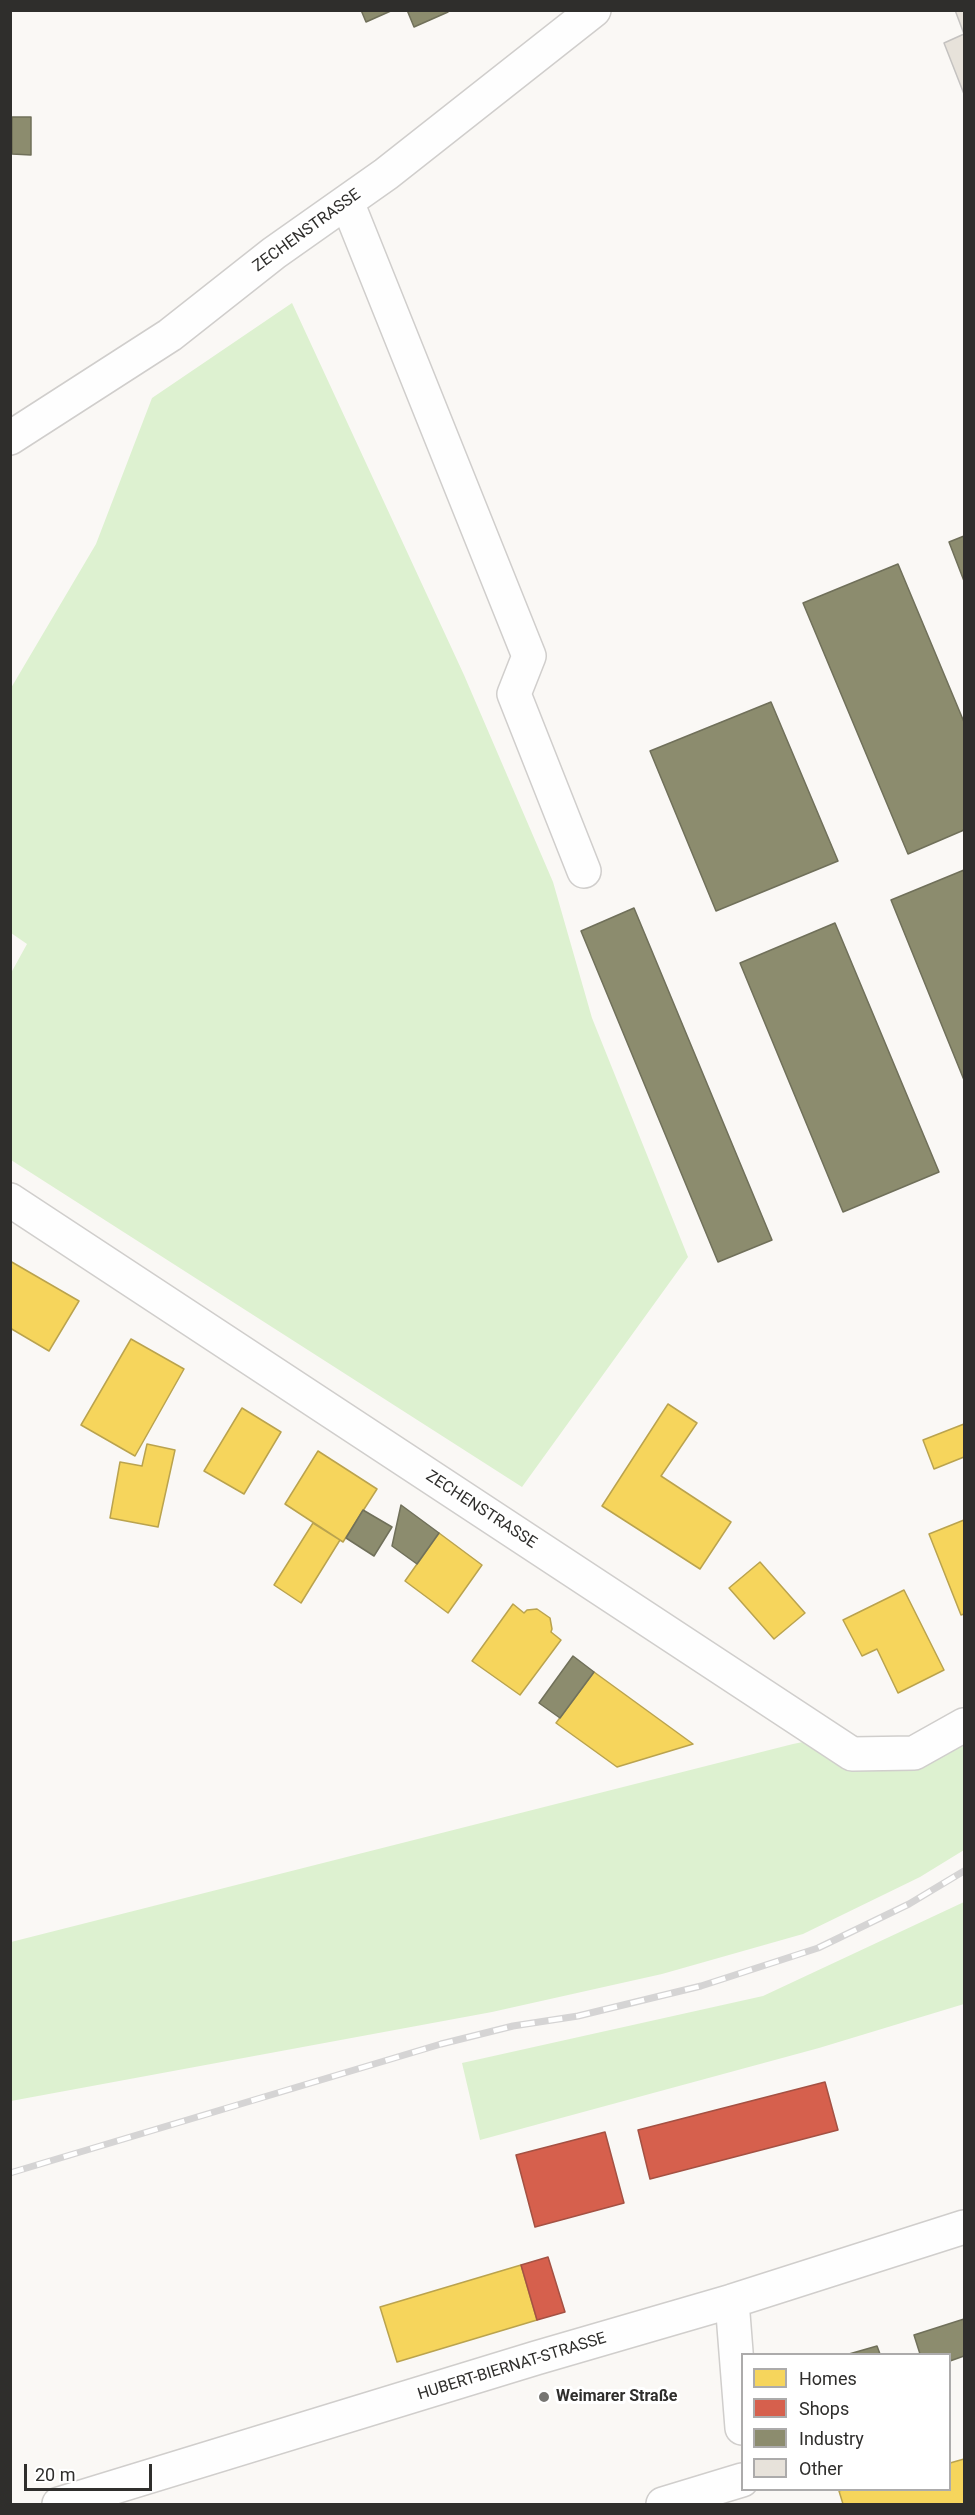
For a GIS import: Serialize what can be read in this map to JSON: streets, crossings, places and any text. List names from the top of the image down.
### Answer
{
  "streets": {
    "street": ["ZECHENSTRASSE", "HUBERT-BIERNAT-STRASSE"]
  },
  "places": ["Weimarer Straße"],
  "legend": [
    "Homes",
    "Shops",
    "Industry",
    "Other"
  ],
  "scale_bar": "20 m"
}
